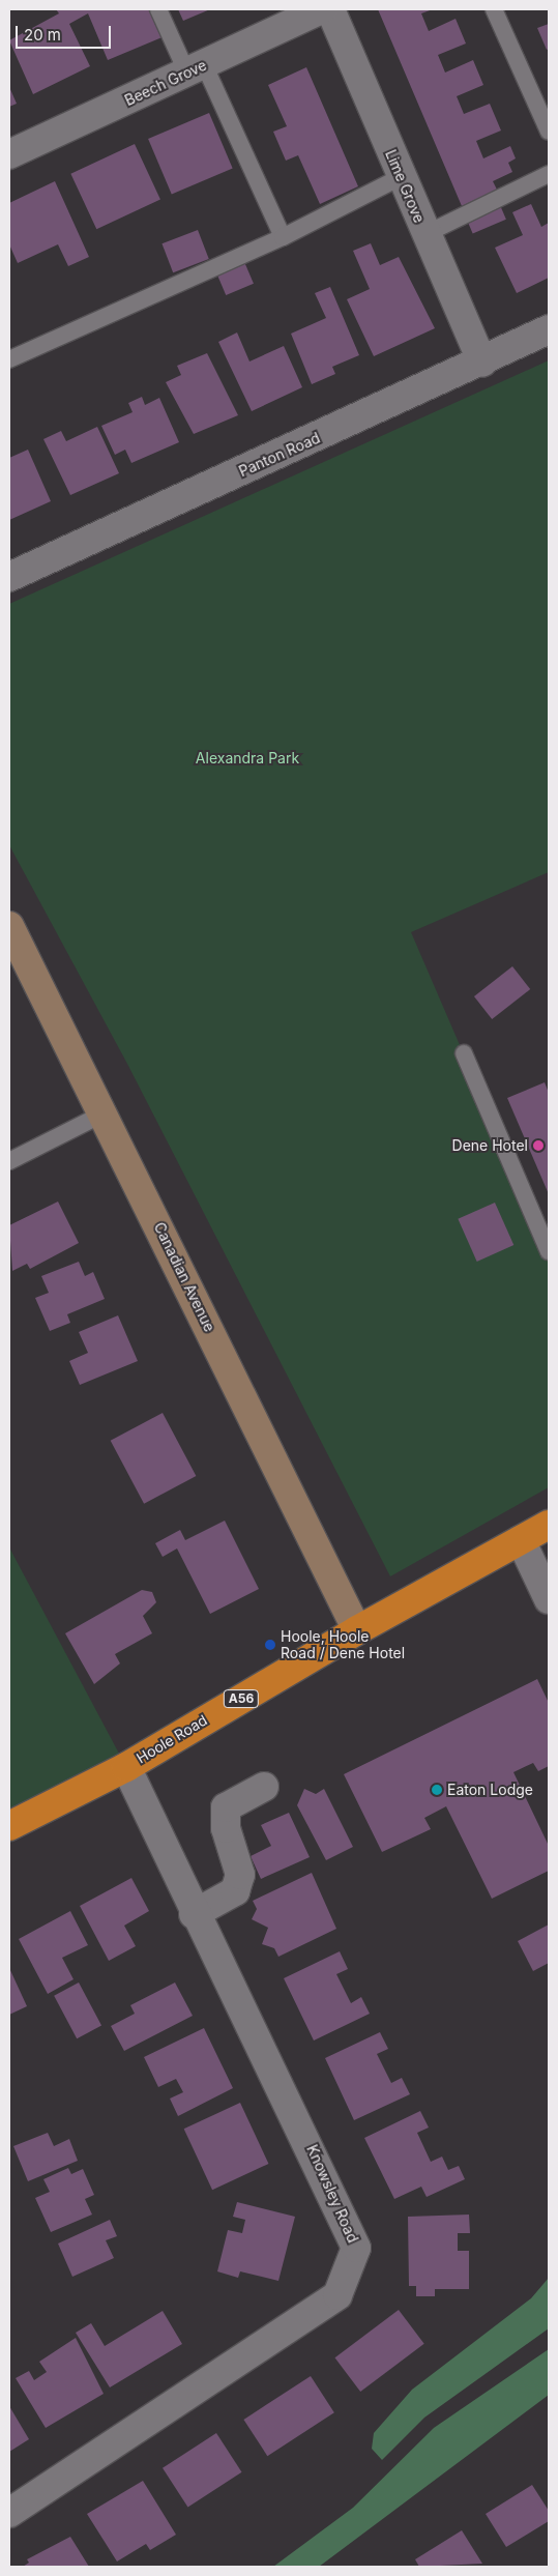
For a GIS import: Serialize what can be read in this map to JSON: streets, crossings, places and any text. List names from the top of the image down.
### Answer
{
  "streets": {
    "highway": ["A56", "Hoole Road"],
    "street": [
      "Beech Grove",
      "Lime Grove",
      "Panton Road",
      "Canadian Avenue",
      "Knowsley Road"
    ]
  },
  "crossings": [
    ["Lime Grove", "Panton Road"],
    ["Canadian Avenue", "Hoole Road"],
    ["Hoole Road", "Knowsley Road"]
  ],
  "parks": ["Alexandra Park"],
  "places": ["Dene Hotel", "Hoole, Hoole Road / Dene Hotel", "Eaton Lodge"],
  "scale_bar": "20 m"
}
